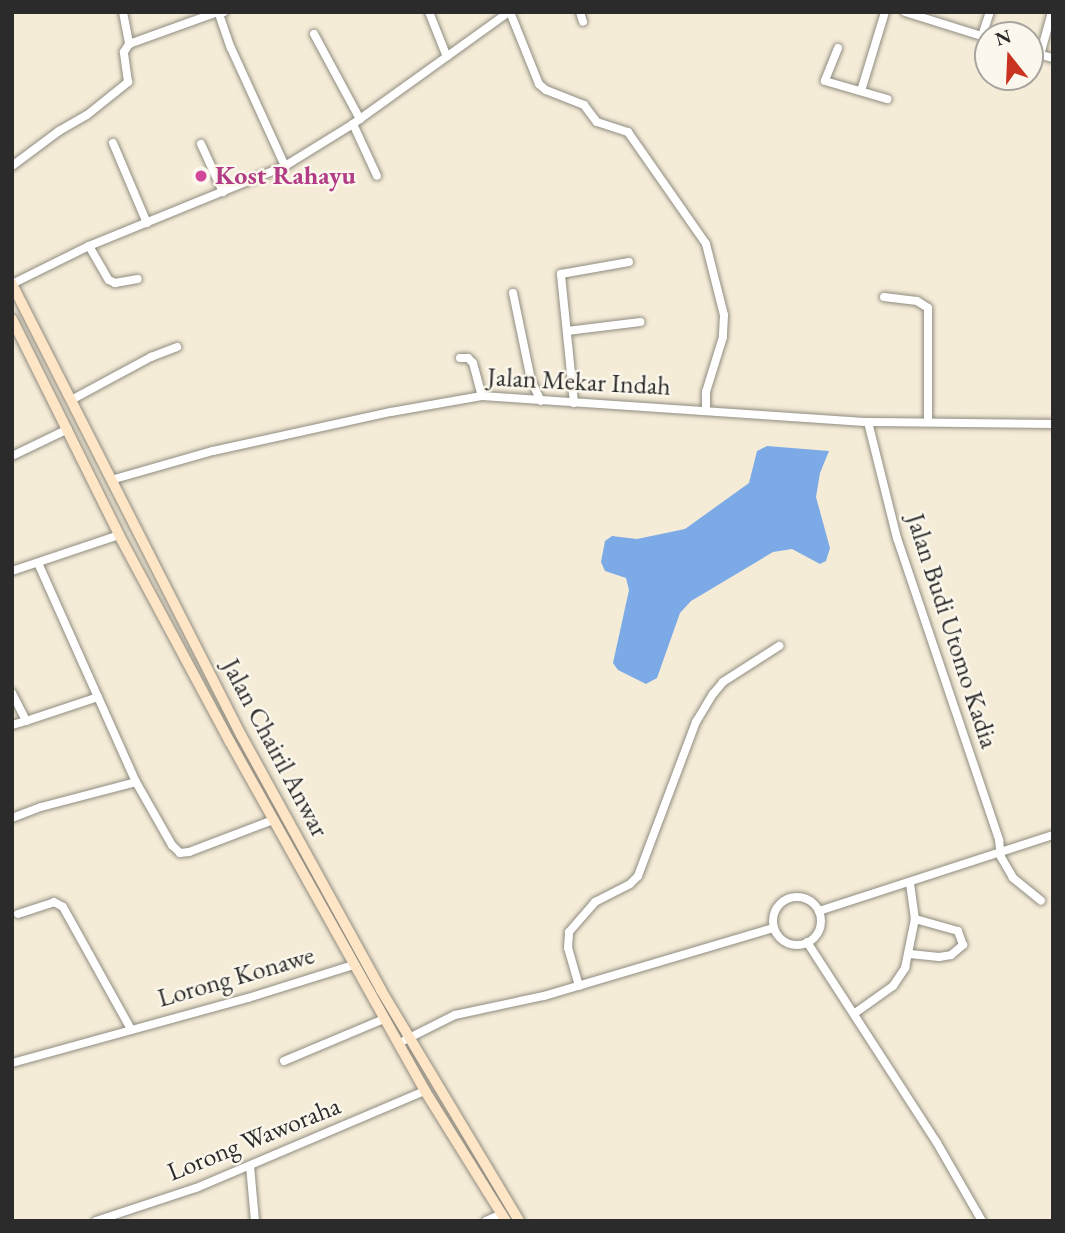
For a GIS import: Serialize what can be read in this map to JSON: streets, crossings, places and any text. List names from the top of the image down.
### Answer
{
  "streets": {
    "main road": ["Jalan Chairil Anwar"],
    "street": [
      "Jalan Mekar Indah",
      "Jalan Budi Utomo Kadia",
      "Lorong Konawe",
      "Lorong Waworaha"
    ]
  },
  "crossings": [
    ["Jalan Mekar Indah", "Jalan Budi Utomo Kadia"],
    ["Jalan Mekar Indah", "Jalan Chairil Anwar"],
    ["Jalan Chairil Anwar", "Lorong Konawe"],
    ["Jalan Chairil Anwar", "Lorong Waworaha"]
  ],
  "places": ["Kost Rahayu"],
  "north": "top"
}
